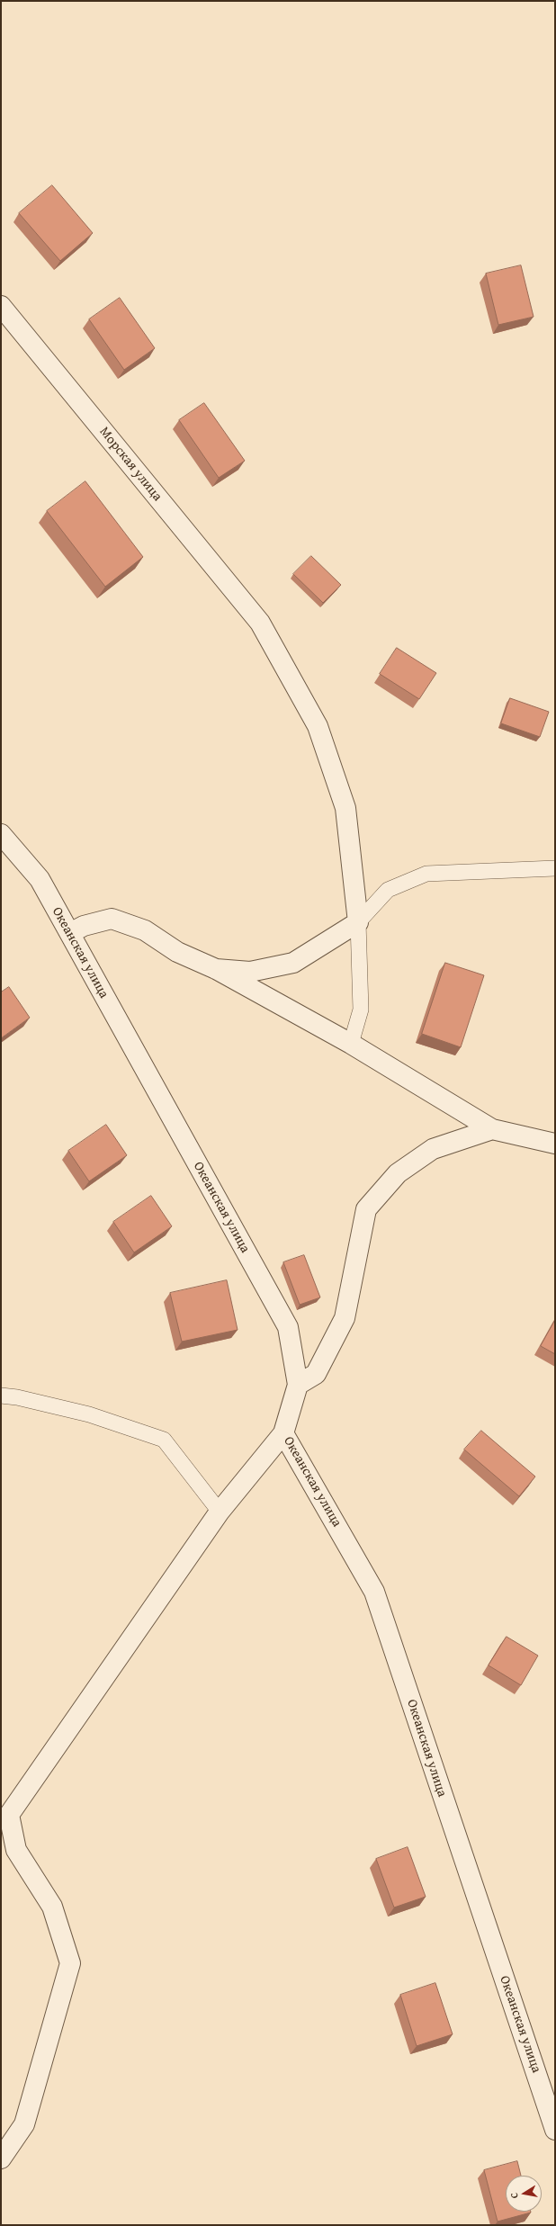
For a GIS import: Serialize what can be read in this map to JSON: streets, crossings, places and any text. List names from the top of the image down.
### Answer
{
  "streets": {
    "street": ["Морская улица", "Океанская улица"]
  },
  "north": "left"
}
